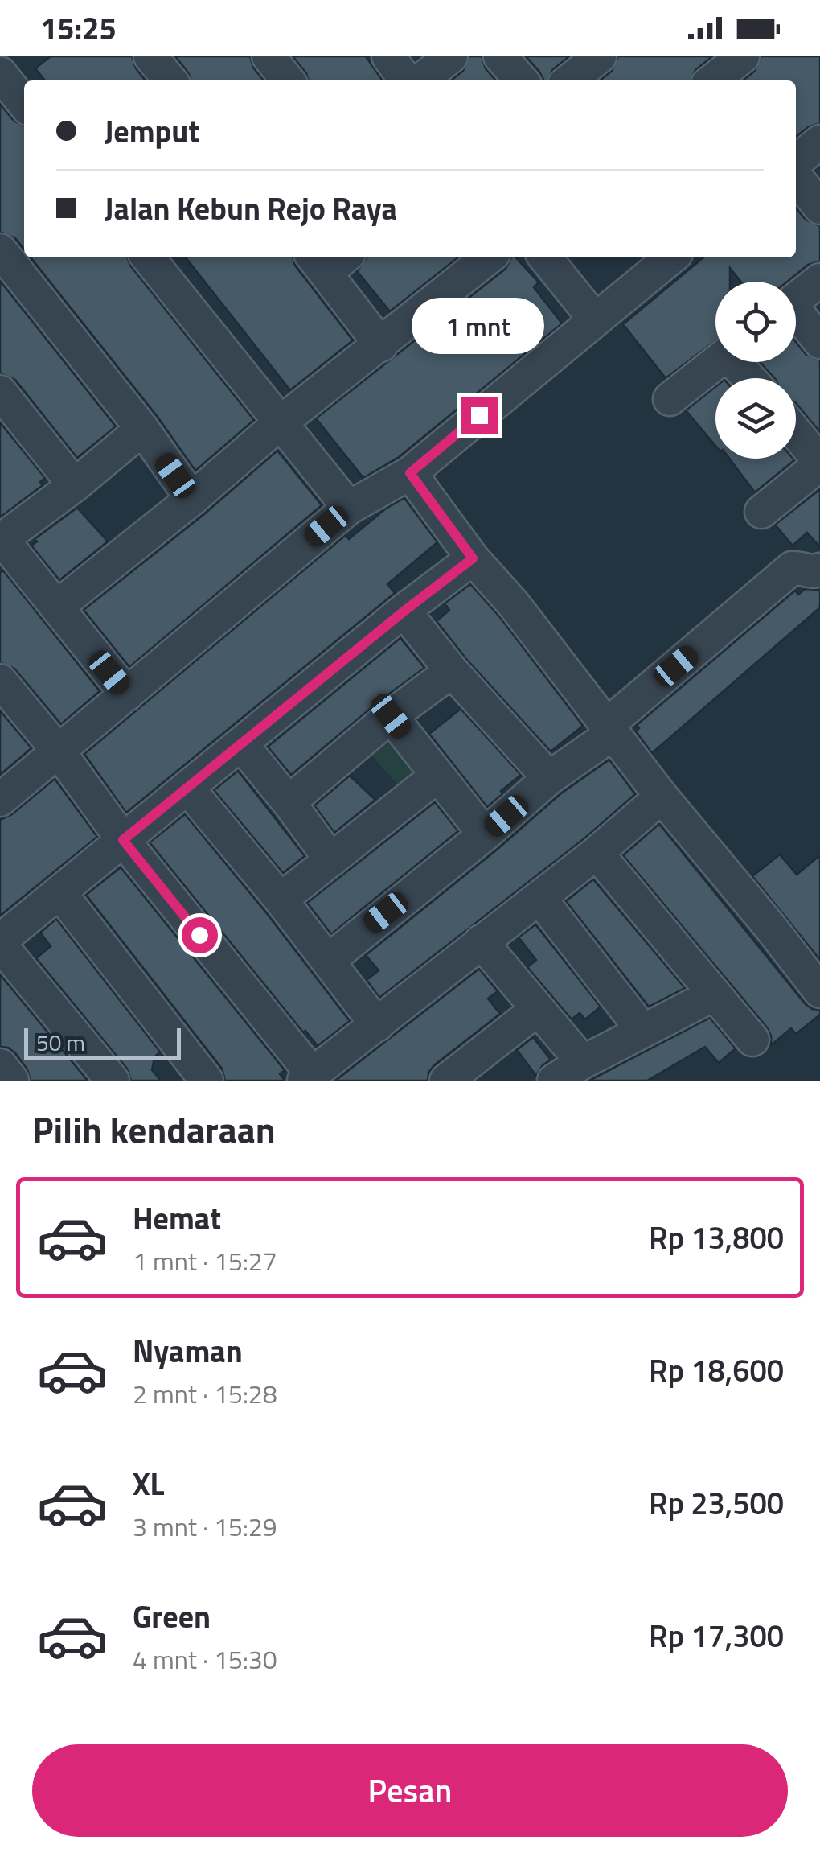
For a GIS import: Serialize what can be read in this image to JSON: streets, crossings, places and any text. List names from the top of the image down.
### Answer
{
  "scale_bar": "50 m",
  "page": {
    "status": "15:25",
    "banner": ["Jemput", "Jalan Kebun Rejo Raya"],
    "bubble": "1 mnt",
    "scale": "50 m",
    "heading": "Pilih kendaraan",
    "list": [
      {
        "name": "Hemat",
        "note": "1 mnt · 15:27",
        "value": "Rp 13,800"
      },
      {
        "name": "Nyaman",
        "note": "2 mnt · 15:28",
        "value": "Rp 18,600"
      },
      {
        "name": "XL",
        "note": "3 mnt · 15:29",
        "value": "Rp 23,500"
      },
      {
        "name": "Green",
        "note": "4 mnt · 15:30",
        "value": "Rp 17,300"
      }
    ],
    "buttons": "Pesan"
  }
}
